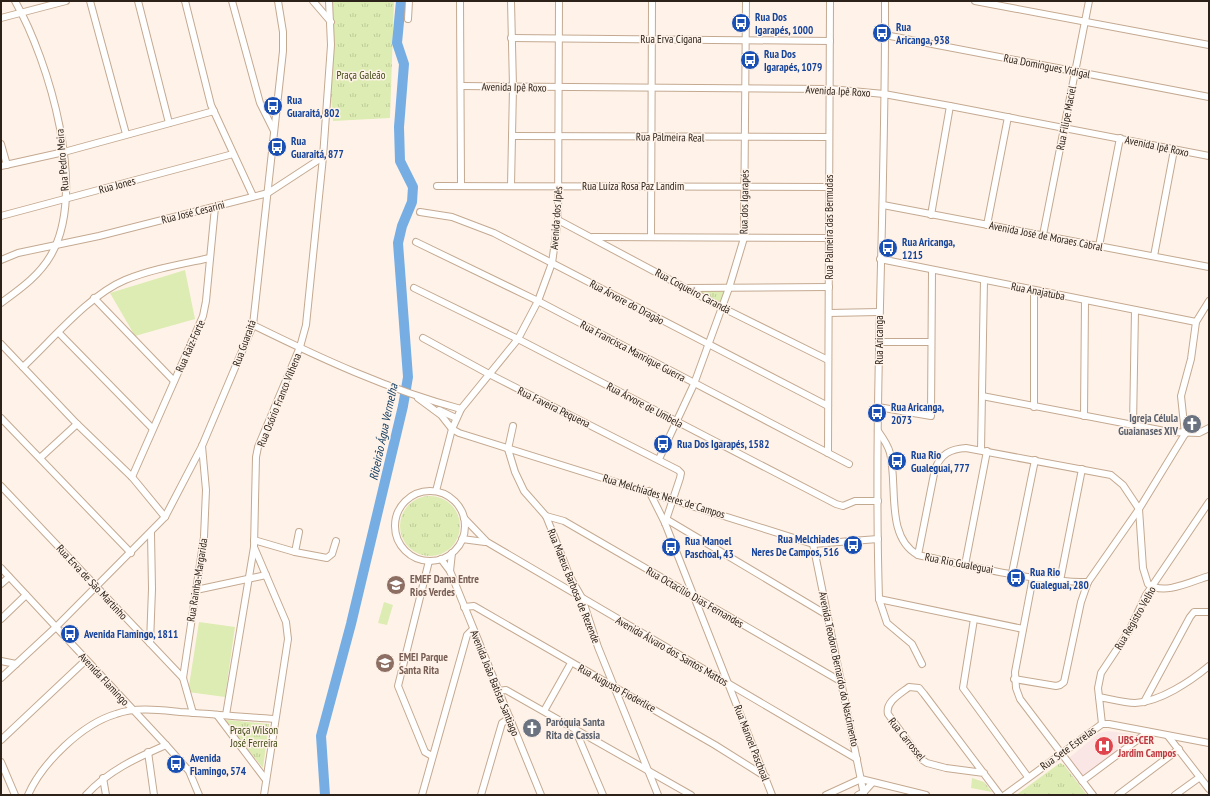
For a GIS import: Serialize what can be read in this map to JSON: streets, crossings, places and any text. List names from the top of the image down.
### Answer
{
  "streets": {
    "street": [
      "Rua Erva Cigana",
      "Rua Domingues Vidigal",
      "Avenida Ipê Roxo",
      "Rua Filipe Maciel",
      "Rua Palmeira Real",
      "Rua Pedro Meira",
      "Rua Jones",
      "Rua Luíza Rosa Paz Landim",
      "Rua dos Igarapés",
      "Rua José Cesarini",
      "Avenida dos Ipês",
      "Rua Palmeira das Bermudas",
      "Avenida José de Moraes Cabral",
      "Rua Coqueiro Carandá",
      "Rua Anajatuba",
      "Rua Árvore do Dragão",
      "Rua Aricanga",
      "Rua Guaraitá",
      "Rua Raiz-Forte",
      "Rua Francisca Manrique Guerra",
      "Rua Osório Franco Vilhena",
      "Rua Árvore de Umbela",
      "Rua Faveira Pequena",
      "Rua Melchíades Neres de Campos",
      "Rua Rio Gualeguai",
      "Rua Rainha-Margarida",
      "Rua Erva de São Martinho",
      "Rua Mateus Barbosa de Rezende",
      "Rua Octacílio Dias Fernandes",
      "Rua Registro Velho",
      "Avenida Álvaro dos Santos Mattos",
      "Avenida Teodoro Bernardo do Nascimento",
      "Avenida Flamingo",
      "Avenida João Batista Santiago",
      "Rua Augusto Fioderlice",
      "Rua Carrossel",
      "Rua Manoel Paschoal",
      "Rua Sete Estrelas"
    ]
  },
  "crossings": [
    ["Rua Erva Cigana", "Rua dos Igarapés"],
    ["Rua Erva Cigana", "Avenida dos Ipês"],
    ["Rua Erva Cigana", "Rua Palmeira das Bermudas"],
    ["Rua Domingues Vidigal", "Rua Filipe Maciel"],
    ["Rua Domingues Vidigal", "Rua Aricanga"],
    ["Avenida Ipê Roxo", "Rua Filipe Maciel"],
    ["Avenida Ipê Roxo", "Rua dos Igarapés"],
    ["Avenida Ipê Roxo", "Avenida dos Ipês"],
    ["Avenida Ipê Roxo", "Rua Palmeira das Bermudas"],
    ["Avenida Ipê Roxo", "Rua Aricanga"],
    ["Rua Filipe Maciel", "Avenida José de Moraes Cabral"],
    ["Rua Palmeira Real", "Rua dos Igarapés"],
    ["Rua Palmeira Real", "Avenida dos Ipês"],
    ["Rua Palmeira Real", "Rua Palmeira das Bermudas"],
    ["Rua Pedro Meira", "Rua Jones"],
    ["Rua Pedro Meira", "Rua José Cesarini"],
    ["Rua Luíza Rosa Paz Landim", "Rua dos Igarapés"],
    ["Rua Luíza Rosa Paz Landim", "Avenida dos Ipês"],
    ["Rua Luíza Rosa Paz Landim", "Rua Palmeira das Bermudas"],
    ["Rua dos Igarapés", "Rua Coqueiro Carandá"],
    ["Rua dos Igarapés", "Rua Árvore do Dragão"],
    ["Rua dos Igarapés", "Rua Francisca Manrique Guerra"],
    ["Rua dos Igarapés", "Rua Árvore de Umbela"],
    ["Rua dos Igarapés", "Rua Faveira Pequena"],
    ["Rua José Cesarini", "Rua Guaraitá"],
    ["Rua José Cesarini", "Rua Raiz-Forte"],
    ["Rua José Cesarini", "Rua Osório Franco Vilhena"],
    ["Avenida dos Ipês", "Rua Coqueiro Carandá"],
    ["Avenida dos Ipês", "Rua Árvore do Dragão"],
    ["Avenida dos Ipês", "Rua Francisca Manrique Guerra"],
    ["Avenida dos Ipês", "Rua Árvore de Umbela"],
    ["Avenida dos Ipês", "Rua Faveira Pequena"],
    ["Avenida dos Ipês", "Rua Melchíades Neres de Campos"],
    ["Avenida dos Ipês", "Avenida Álvaro dos Santos Mattos"],
    ["Avenida dos Ipês", "Avenida João Batista Santiago"],
    ["Rua Palmeira das Bermudas", "Rua Coqueiro Carandá"],
    ["Rua Palmeira das Bermudas", "Rua Árvore do Dragão"],
    ["Rua Palmeira das Bermudas", "Rua Francisca Manrique Guerra"],
    ["Avenida José de Moraes Cabral", "Rua Aricanga"],
    ["Rua Anajatuba", "Rua Aricanga"],
    ["Rua Aricanga", "Rua Árvore de Umbela"],
    ["Rua Aricanga", "Rua Melchíades Neres de Campos"],
    ["Rua Aricanga", "Rua Rio Gualeguai"],
    ["Rua Guaraitá", "Rua Rainha-Margarida"],
    ["Rua Guaraitá", "Rua Erva de São Martinho"],
    ["Rua Guaraitá", "Avenida Flamingo"],
    ["Rua Faveira Pequena", "Rua Melchíades Neres de Campos"],
    ["Rua Melchíades Neres de Campos", "Rua Mateus Barbosa de Rezende"],
    ["Rua Melchíades Neres de Campos", "Avenida Teodoro Bernardo do Nascimento"],
    ["Rua Melchíades Neres de Campos", "Rua Manoel Paschoal"],
    ["Rua Rainha-Margarida", "Rua Erva de São Martinho"],
    ["Rua Mateus Barbosa de Rezende", "Rua Octacílio Dias Fernandes"],
    ["Rua Mateus Barbosa de Rezende", "Avenida Álvaro dos Santos Mattos"],
    ["Rua Mateus Barbosa de Rezende", "Rua Augusto Fioderlice"],
    ["Rua Octacílio Dias Fernandes", "Avenida Teodoro Bernardo do Nascimento"],
    ["Rua Octacílio Dias Fernandes", "Rua Manoel Paschoal"],
    ["Rua Registro Velho", "Rua Sete Estrelas"],
    ["Avenida Álvaro dos Santos Mattos", "Avenida Teodoro Bernardo do Nascimento"],
    ["Avenida Álvaro dos Santos Mattos", "Avenida João Batista Santiago"],
    ["Avenida Álvaro dos Santos Mattos", "Rua Manoel Paschoal"],
    ["Avenida João Batista Santiago", "Rua Augusto Fioderlice"],
    ["Rua Augusto Fioderlice", "Rua Manoel Paschoal"]
  ],
  "water": ["Ribeirão Água Vermelha"],
  "parks": ["Praça Galeão", "Praça Wilson José Ferreira"],
  "places": {
    "bus stop": [
      "Rua Dos Igarapés, 1000",
      "Rua Aricanga, 938",
      "Rua Dos Igarapés, 1079",
      "Rua Guaraitá, 802",
      "Rua Guaraitá, 877",
      "Rua Aricanga, 1215",
      "Rua Aricanga, 2073",
      "Rua Dos Igarapés, 1582",
      "Rua Rio Gualeguai, 777",
      "Rua Melchiades Neres De Campos, 516",
      "Rua Manoel Paschoal, 43",
      "Rua Rio Gualeguai, 280",
      "Avenida Flamingo, 1811",
      "Avenida Flamingo, 574"
    ],
    "church": ["Igreja Célula Guaianases XIV", "Paróquia Santa Rita de Cassia"],
    "school or university": ["EMEF Dama Entre Rios Verdes", "EMEI Parque Santa Rita"],
    "hospital": ["UBS+CER Jardim Campos"]
  }
}
